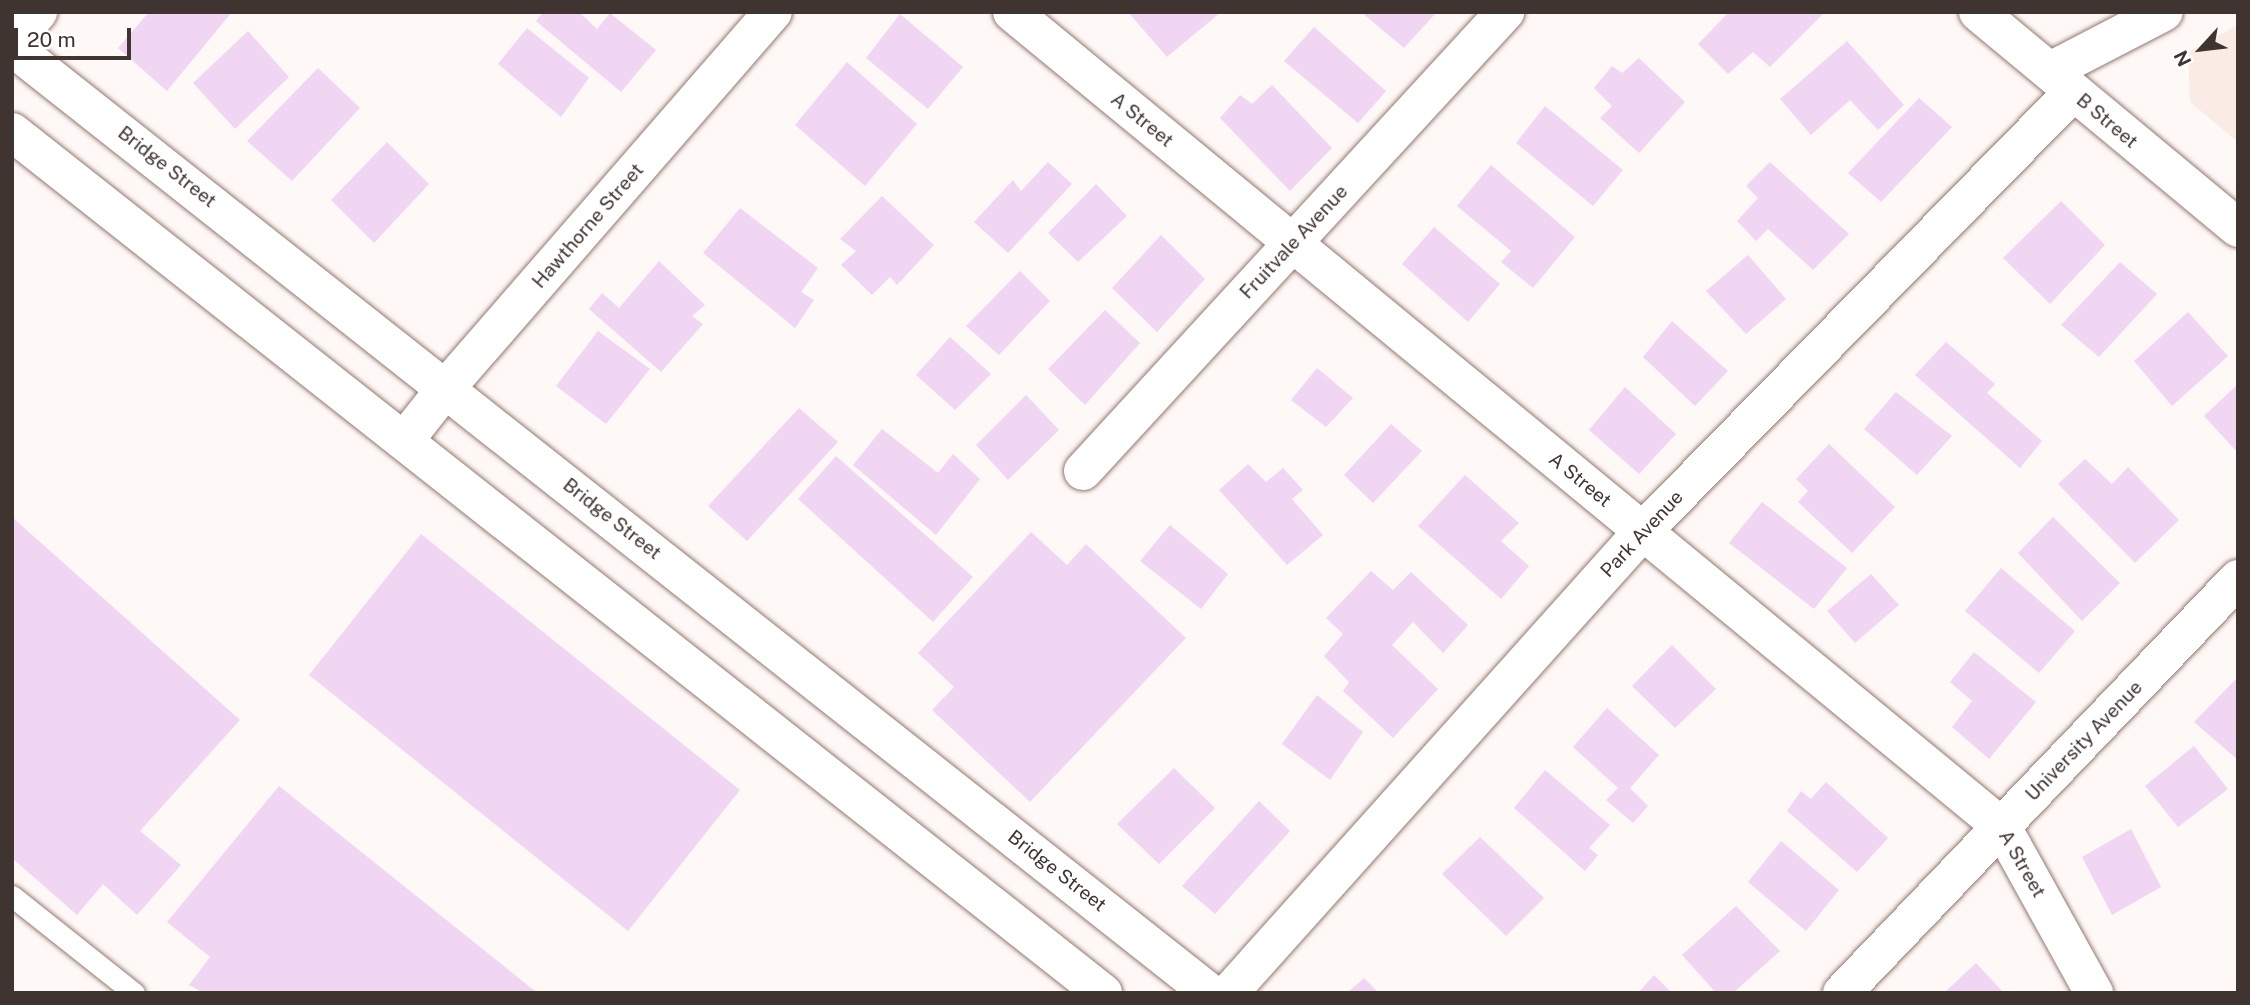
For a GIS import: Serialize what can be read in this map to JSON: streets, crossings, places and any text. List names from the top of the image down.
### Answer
{
  "streets": {
    "street": [
      "A Street",
      "B Street",
      "Bridge Street",
      "Hawthorne Street",
      "Fruitvale Avenue",
      "Park Avenue",
      "University Avenue"
    ]
  },
  "crossings": [
    ["A Street", "Fruitvale Avenue"],
    ["A Street", "Park Avenue"],
    ["A Street", "University Avenue"],
    ["B Street", "Park Avenue"],
    ["Bridge Street", "Hawthorne Street"]
  ],
  "scale_bar": "20 m",
  "north": "bottom left"
}
